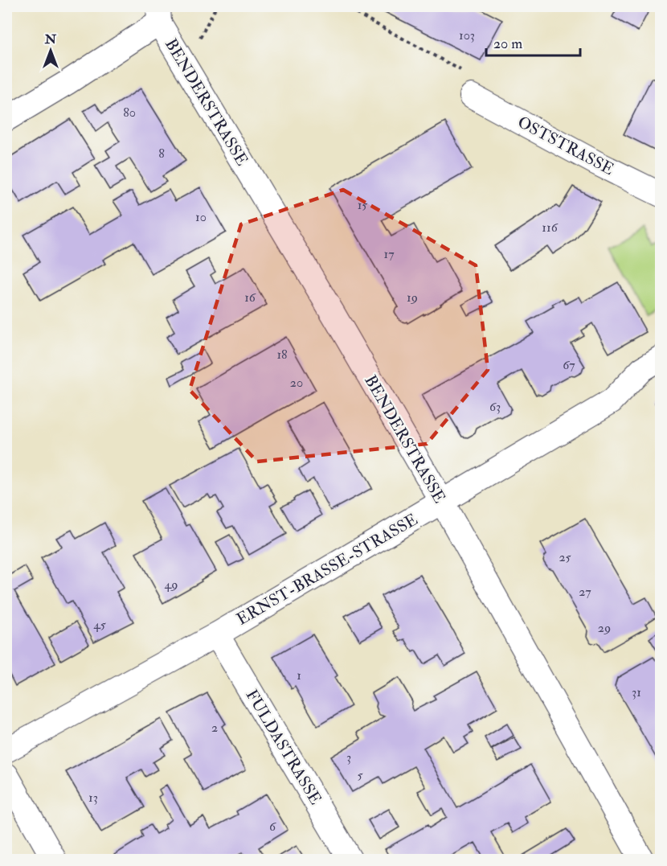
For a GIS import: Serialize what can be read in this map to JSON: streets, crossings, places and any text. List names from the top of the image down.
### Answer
{
  "streets": {
    "street": [
      "BENDERSTRASSE",
      "OSTSTRASSE",
      "ERNST-BRASSE-STRASSE",
      "FULDASTRASSE"
    ]
  },
  "crossings": [
    ["BENDERSTRASSE", "ERNST-BRASSE-STRASSE"],
    ["ERNST-BRASSE-STRASSE", "FULDASTRASSE"]
  ],
  "house_numbers": [
    "103",
    "80",
    "8",
    "15",
    "10",
    "116",
    "17",
    "16",
    "19",
    "18",
    "67",
    "20",
    "63",
    "25",
    "49",
    "27",
    "45",
    "29",
    "1",
    "31",
    "2",
    "3",
    "5",
    "13",
    "6"
  ],
  "scale_bar": "20 m",
  "north": "top"
}
